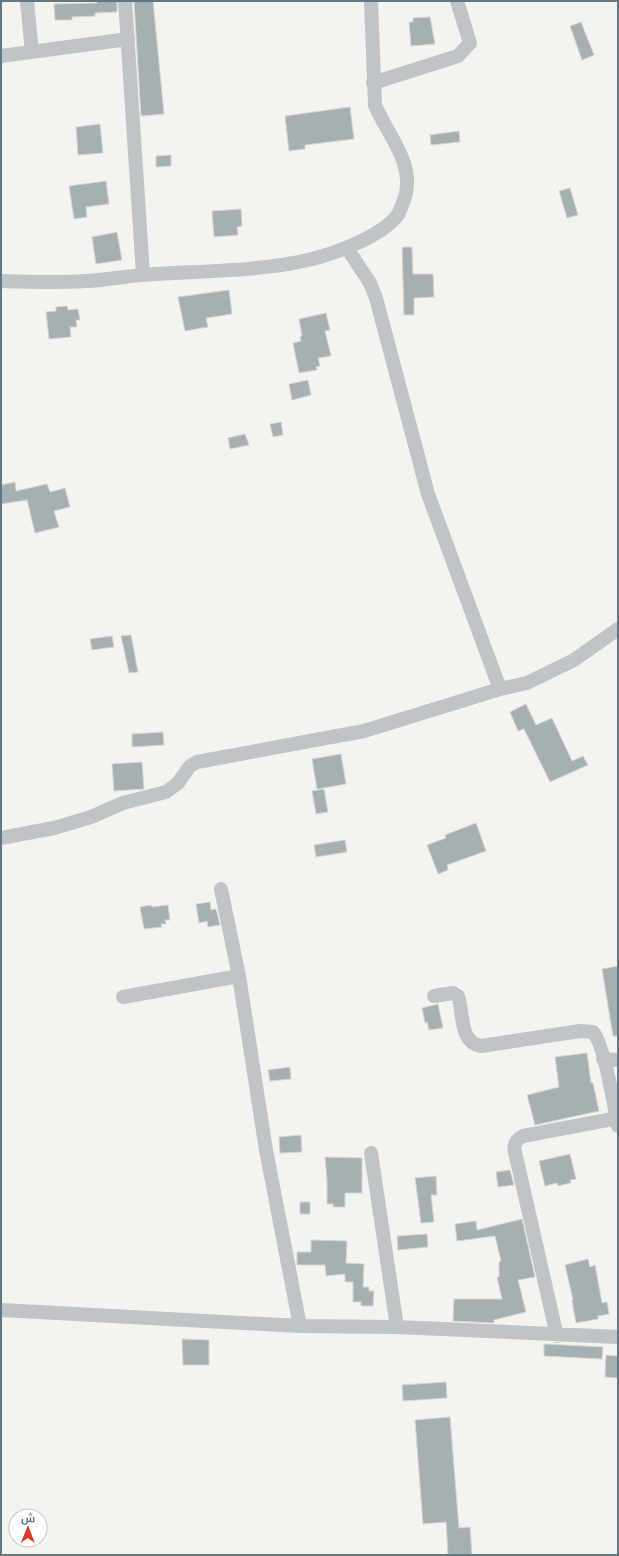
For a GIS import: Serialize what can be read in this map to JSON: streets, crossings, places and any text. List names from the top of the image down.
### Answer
{
  "north": "top"
}
